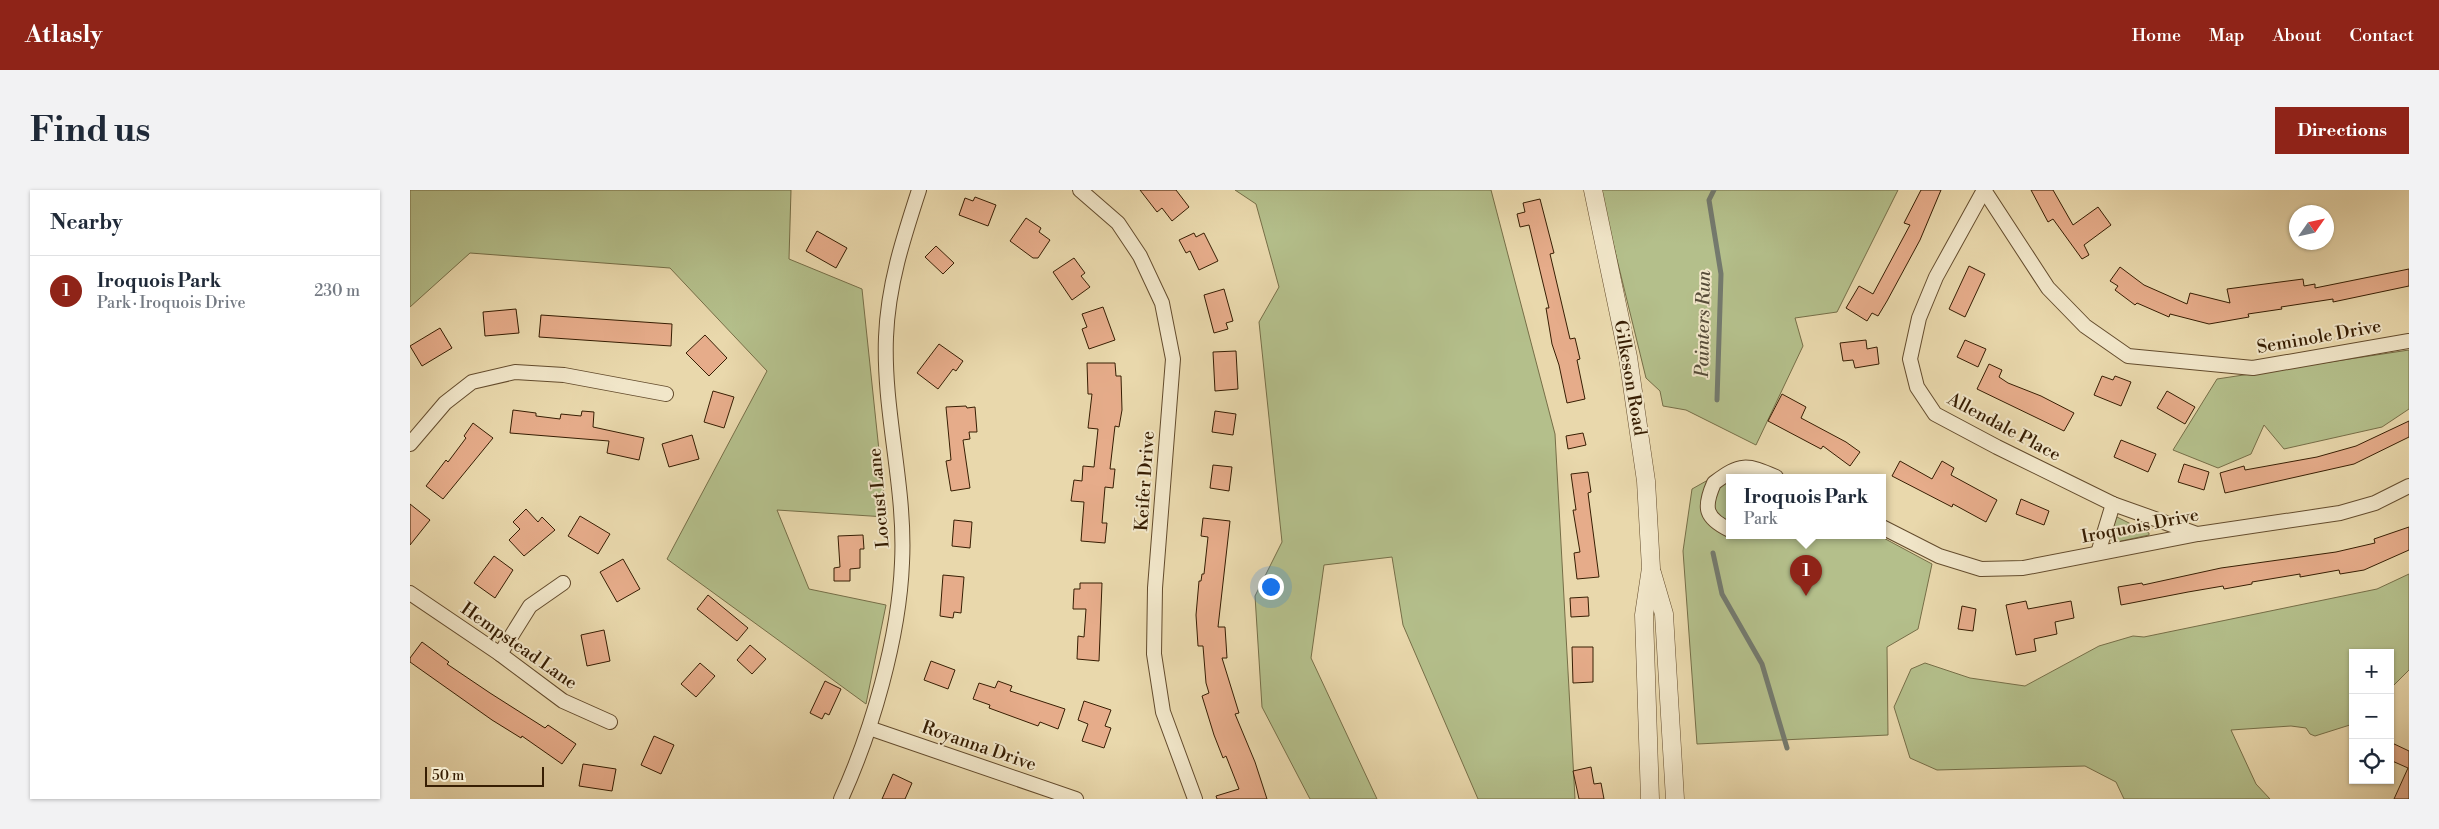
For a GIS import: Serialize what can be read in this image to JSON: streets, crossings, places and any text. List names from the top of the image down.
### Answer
{
  "streets": {
    "street": [
      "Seminole Drive",
      "Gilkeson Road",
      "Allendale Place",
      "Keifer Drive",
      "Locust Lane",
      "Iroquois Drive",
      "Hempstead Lane",
      "Royanna Drive"
    ]
  },
  "crossings": [
    ["Seminole Drive", "Allendale Place"],
    ["Allendale Place", "Iroquois Drive"],
    ["Locust Lane", "Royanna Drive"]
  ],
  "water": ["Painters Run"],
  "scale_bar": "50 m",
  "north": "top right",
  "page": {
    "header": "Atlasly",
    "nav": [
      "Home",
      "Map",
      "About",
      "Contact"
    ],
    "buttons": "Directions",
    "title": "Find us",
    "heading": "Nearby",
    "list": [
      {
        "mark": "1",
        "name": "Iroquois Park",
        "note": "Park · Iroquois Drive",
        "value": "230 m"
      }
    ],
    "popup": ["Iroquois Park", "Park"],
    "pins": "1",
    "map_buttons": ["+", "−"],
    "scale": "50 m"
  }
}
